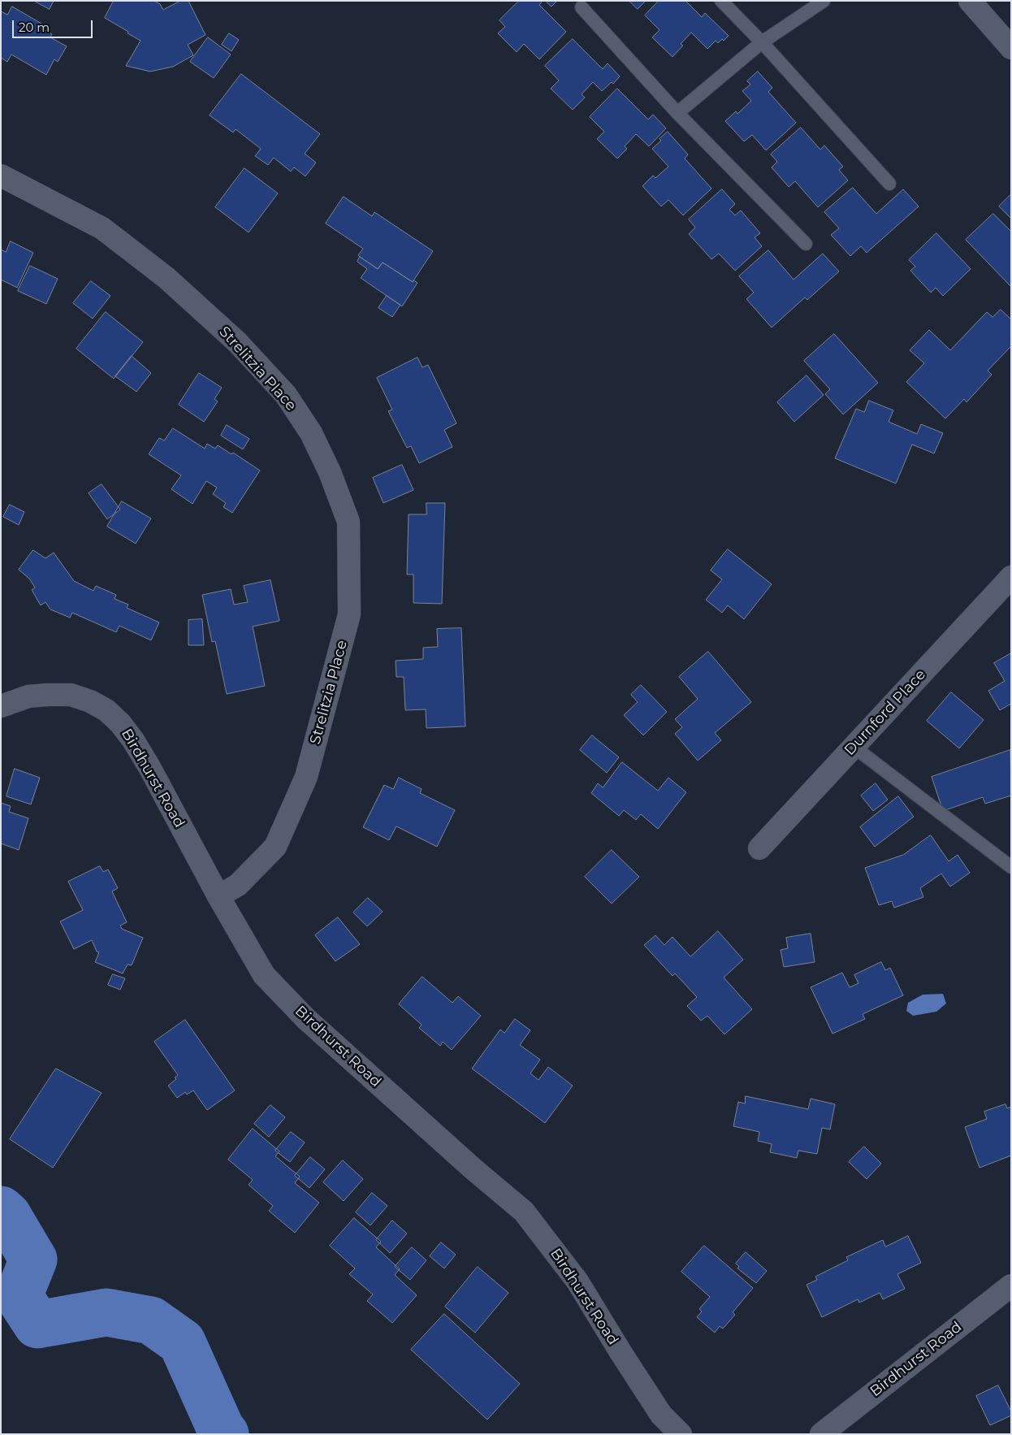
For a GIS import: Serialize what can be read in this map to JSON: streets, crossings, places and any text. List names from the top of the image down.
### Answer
{
  "streets": {
    "street": ["Strelitzia Place", "Durnford Place", "Birdhurst Road"]
  },
  "crossings": [
    ["Strelitzia Place", "Birdhurst Road"]
  ],
  "scale_bar": "20 m"
}
